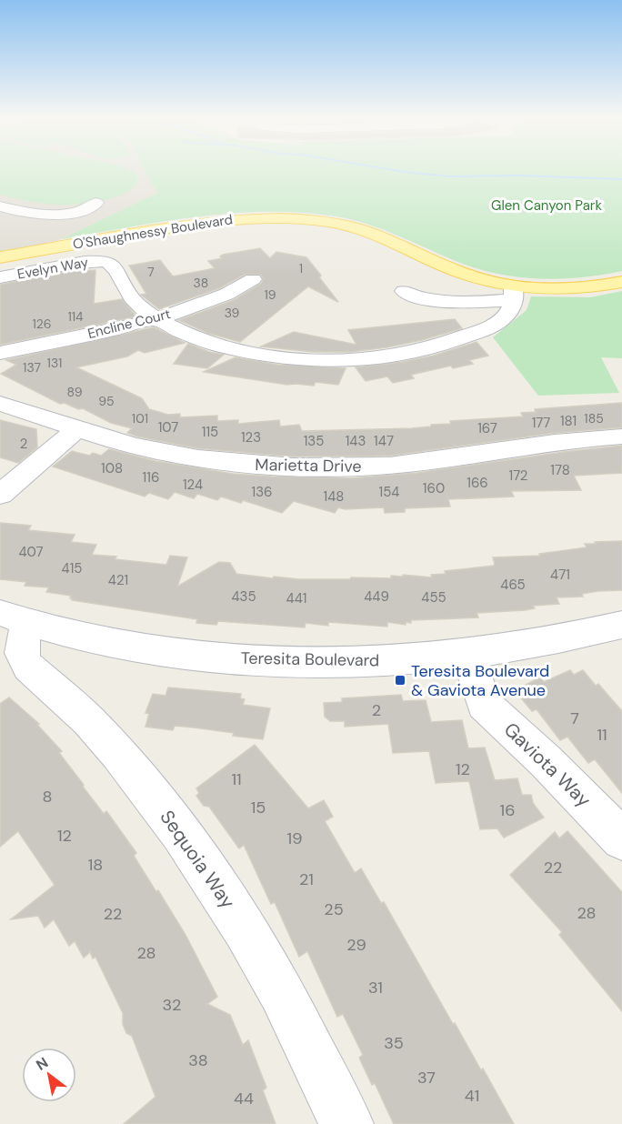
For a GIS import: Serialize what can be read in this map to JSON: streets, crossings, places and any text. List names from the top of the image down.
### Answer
{
  "streets": {
    "main road": ["O'Shaughnessy Boulevard"],
    "street": [
      "Evelyn Way",
      "Encline Court",
      "Marietta Drive",
      "Teresita Boulevard",
      "Gaviota Way",
      "Sequoia Way"
    ]
  },
  "crossings": [
    ["Evelyn Way", "Encline Court"],
    ["Teresita Boulevard", "Gaviota Way"],
    ["Teresita Boulevard", "Sequoia Way"]
  ],
  "parks": ["Glen Canyon Park"],
  "places": {
    "transit": ["Teresita Boulevard & Gaviota Avenue"]
  },
  "house_numbers": [
    "1",
    "7",
    "38",
    "19",
    "39",
    "114",
    "126",
    "131",
    "137",
    "89",
    "95",
    "101",
    "185",
    "181",
    "177",
    "107",
    "167",
    "115",
    "123",
    "135",
    "143",
    "147",
    "2",
    "108",
    "178",
    "172",
    "116",
    "166",
    "124",
    "160",
    "136",
    "154",
    "148",
    "407",
    "415",
    "471",
    "421",
    "465",
    "435",
    "449",
    "455",
    "441",
    "2",
    "7",
    "11",
    "12",
    "11",
    "8",
    "15",
    "16",
    "12",
    "19",
    "18",
    "22",
    "21",
    "25",
    "28",
    "22",
    "29",
    "28",
    "31",
    "32",
    "35",
    "38",
    "37",
    "41",
    "44"
  ],
  "north": "top left"
}
